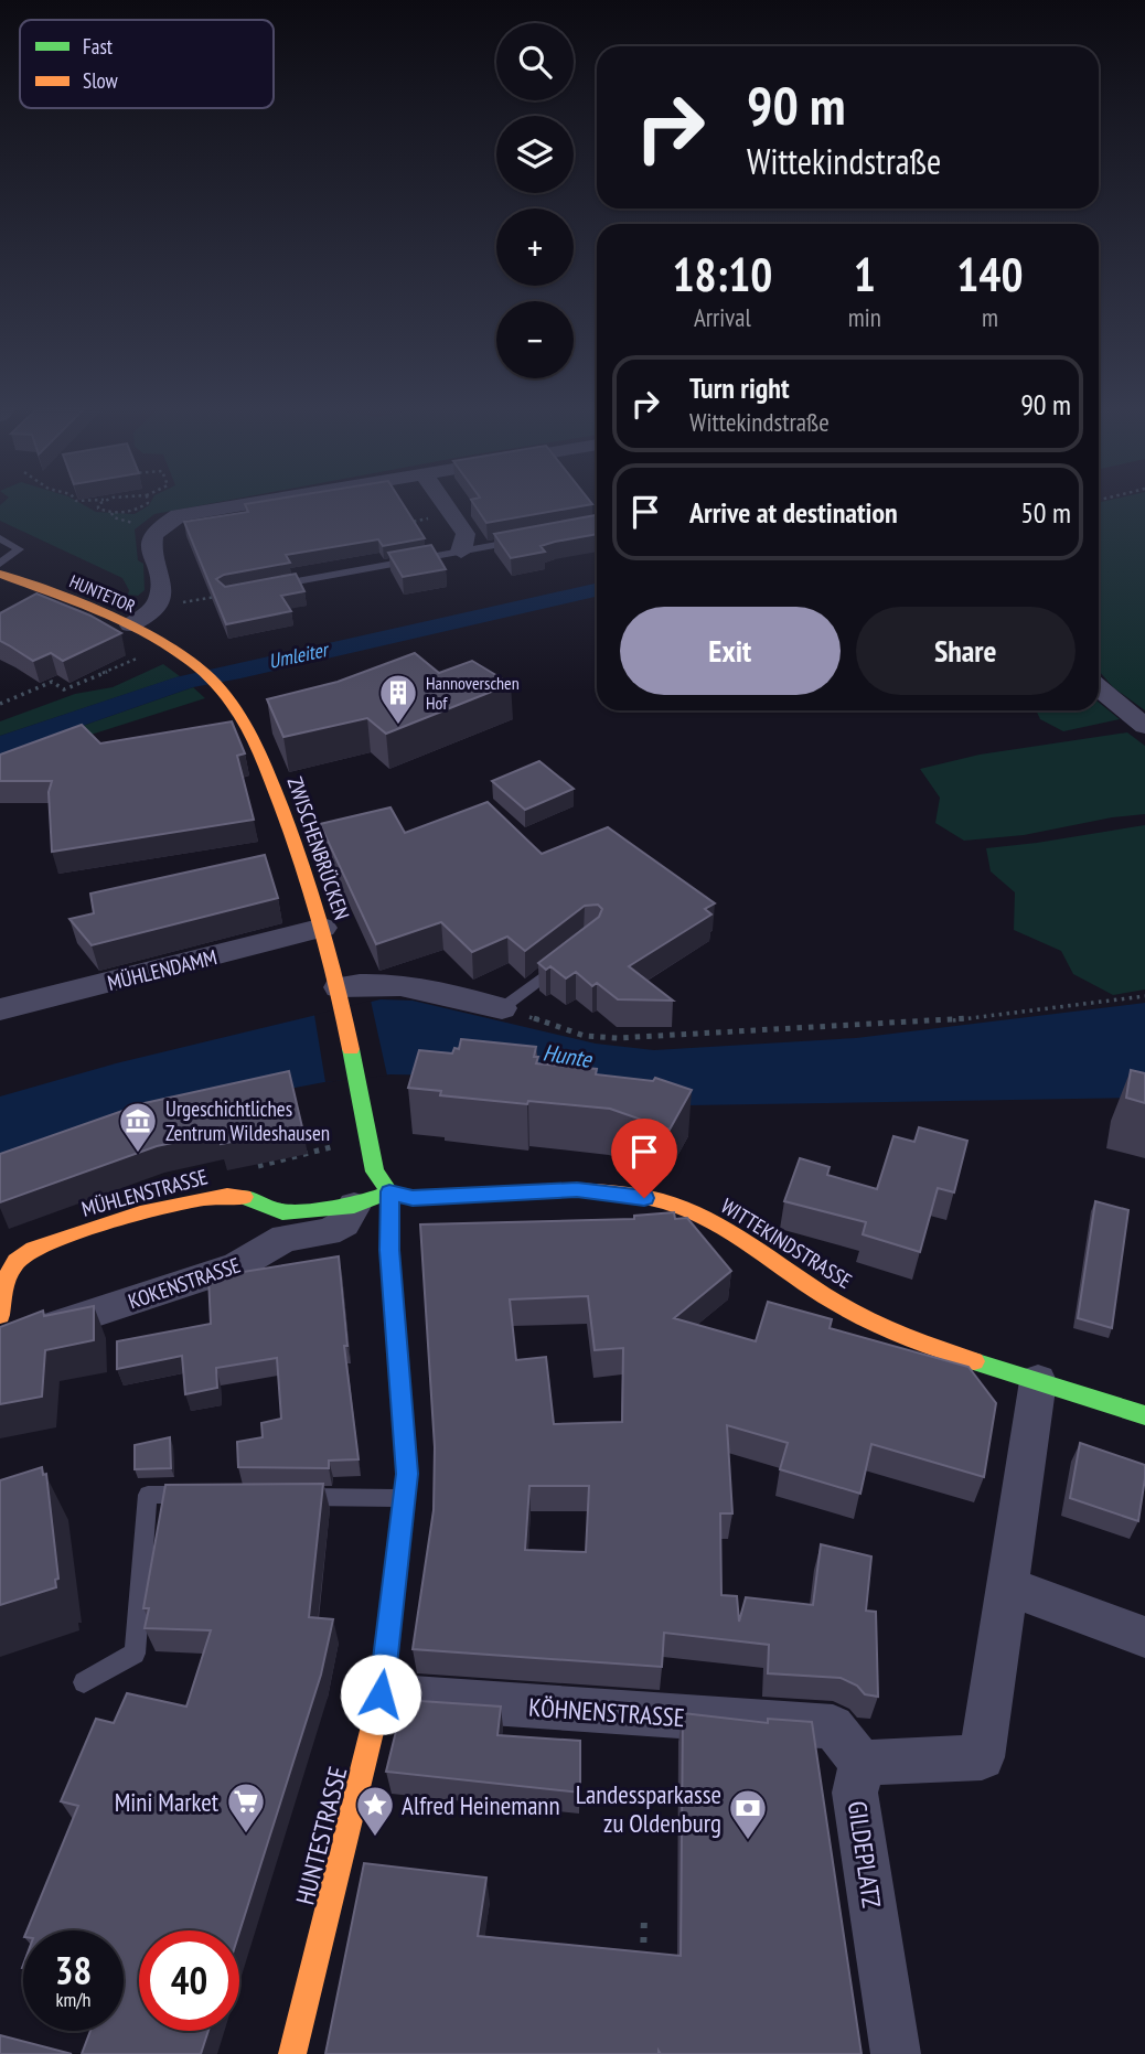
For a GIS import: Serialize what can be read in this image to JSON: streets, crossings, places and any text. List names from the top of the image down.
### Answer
{
  "streets": {
    "street": [
      "HUNTETOR",
      "ZWISCHENBRÜCKEN",
      "MÜHLENDAMM",
      "MÜHLENSTRASSE",
      "WITTEKINDSTRASSE",
      "KOKENSTRASSE",
      "KÖHNENSTRASSE",
      "HUNTESTRASSE",
      "GILDEPLATZ"
    ]
  },
  "crossings": [
    ["HUNTETOR", "ZWISCHENBRÜCKEN"],
    ["ZWISCHENBRÜCKEN", "MÜHLENDAMM"],
    ["ZWISCHENBRÜCKEN", "HUNTESTRASSE"],
    ["MÜHLENSTRASSE", "WITTEKINDSTRASSE"],
    ["MÜHLENSTRASSE", "KOKENSTRASSE"],
    ["MÜHLENSTRASSE", "HUNTESTRASSE"],
    ["WITTEKINDSTRASSE", "HUNTESTRASSE"],
    ["KÖHNENSTRASSE", "HUNTESTRASSE"],
    ["KÖHNENSTRASSE", "GILDEPLATZ"]
  ],
  "water": ["Umleiter", "Hunte"],
  "places": {
    "building": ["Hannoverschen Hof"],
    "museum": ["Urgeschichtliches Zentrum Wildeshausen"],
    "supermarket": ["Mini Market"],
    "place": ["Alfred Heinemann"],
    "bank": ["Landessparkasse zu Oldenburg"]
  },
  "legend": ["Fast", "Slow"],
  "page": {
    "map_buttons": ["+", "−"],
    "turn": ["90 m", "Wittekindstraße"],
    "eta": [
      "18:10",
      "Arrival",
      "1",
      "min",
      "140",
      "m"
    ],
    "list": [
      {
        "name": "Turn right",
        "note": "Wittekindstraße",
        "value": "90 m"
      },
      {
        "name": "Arrive at destination",
        "value": "50 m"
      }
    ],
    "buttons": ["Exit", "Share"],
    "speed": "38 km/h",
    "limit": "40"
  }
}
